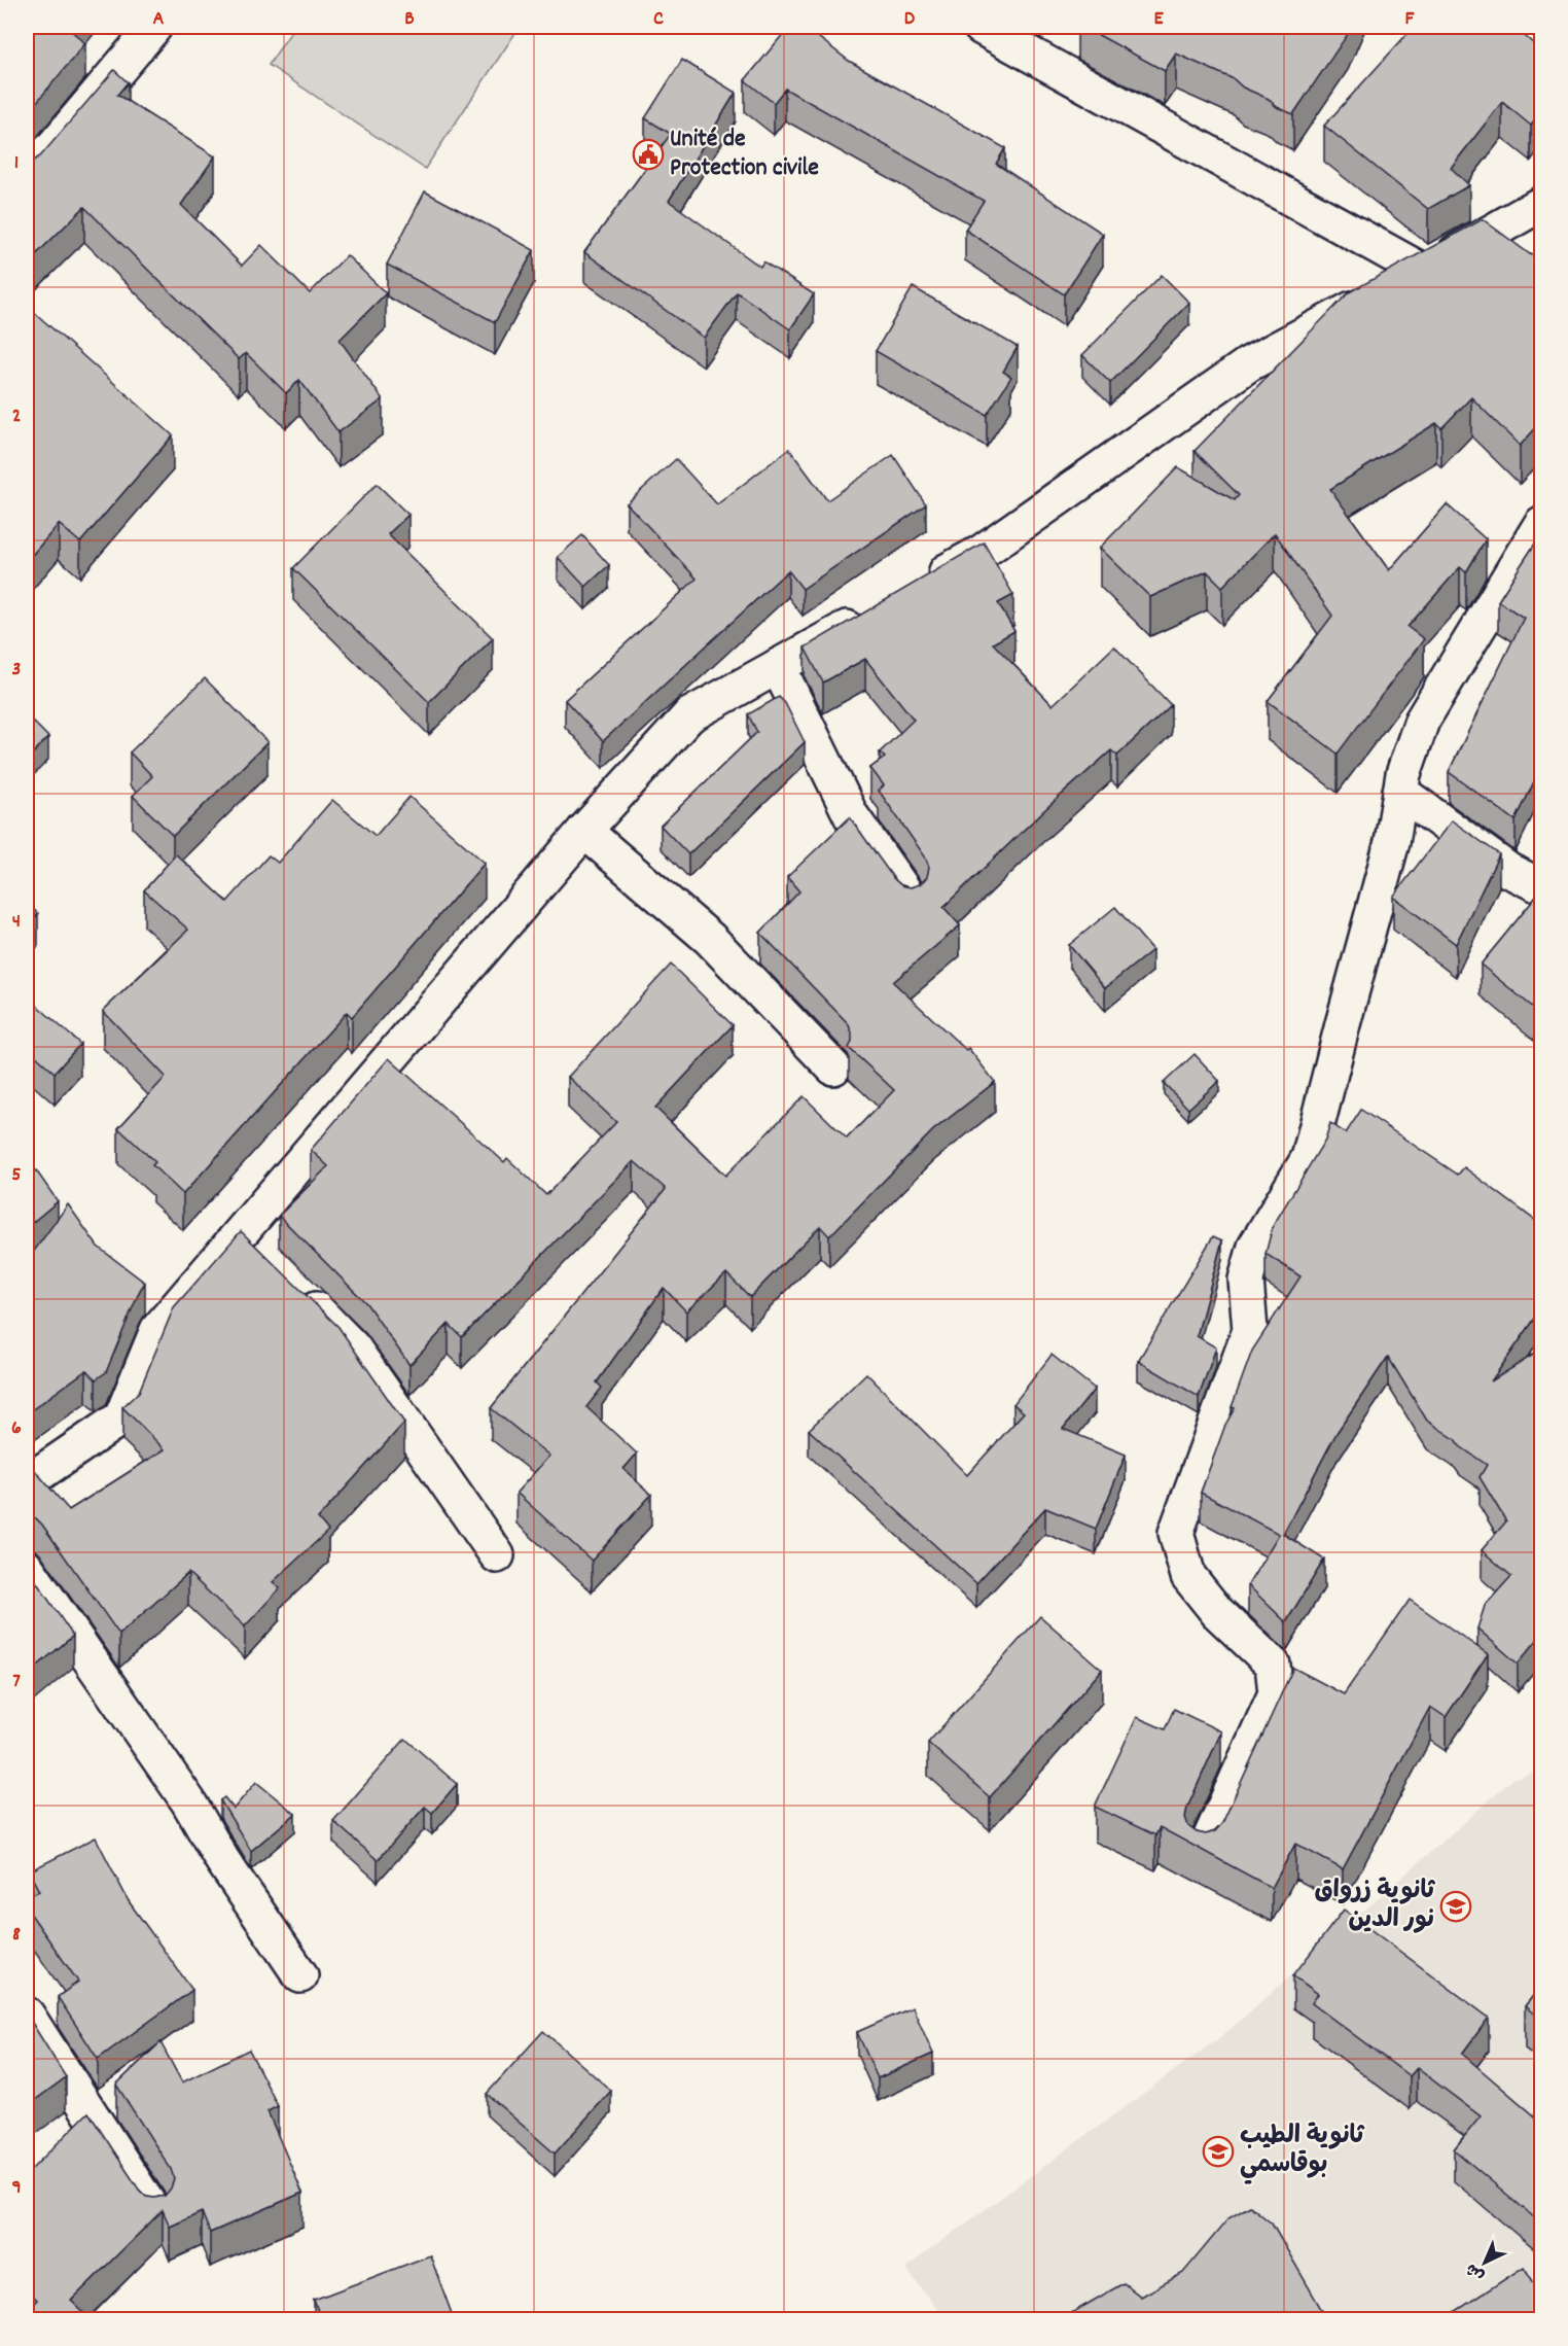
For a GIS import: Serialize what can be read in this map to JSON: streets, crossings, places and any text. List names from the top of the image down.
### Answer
{
  "places": {
    "public building": ["Unité de Protection civile"],
    "school or university": ["ثانوية زرواق نور الدين", "ثانوية الطيب بوقاسمي"]
  },
  "north": "bottom left",
  "grid": {
    "columns": [
      "A",
      "B",
      "C",
      "D",
      "E",
      "F"
    ],
    "rows": [
      "1",
      "2",
      "3",
      "4",
      "5",
      "6",
      "7",
      "8",
      "9"
    ]
  }
}
